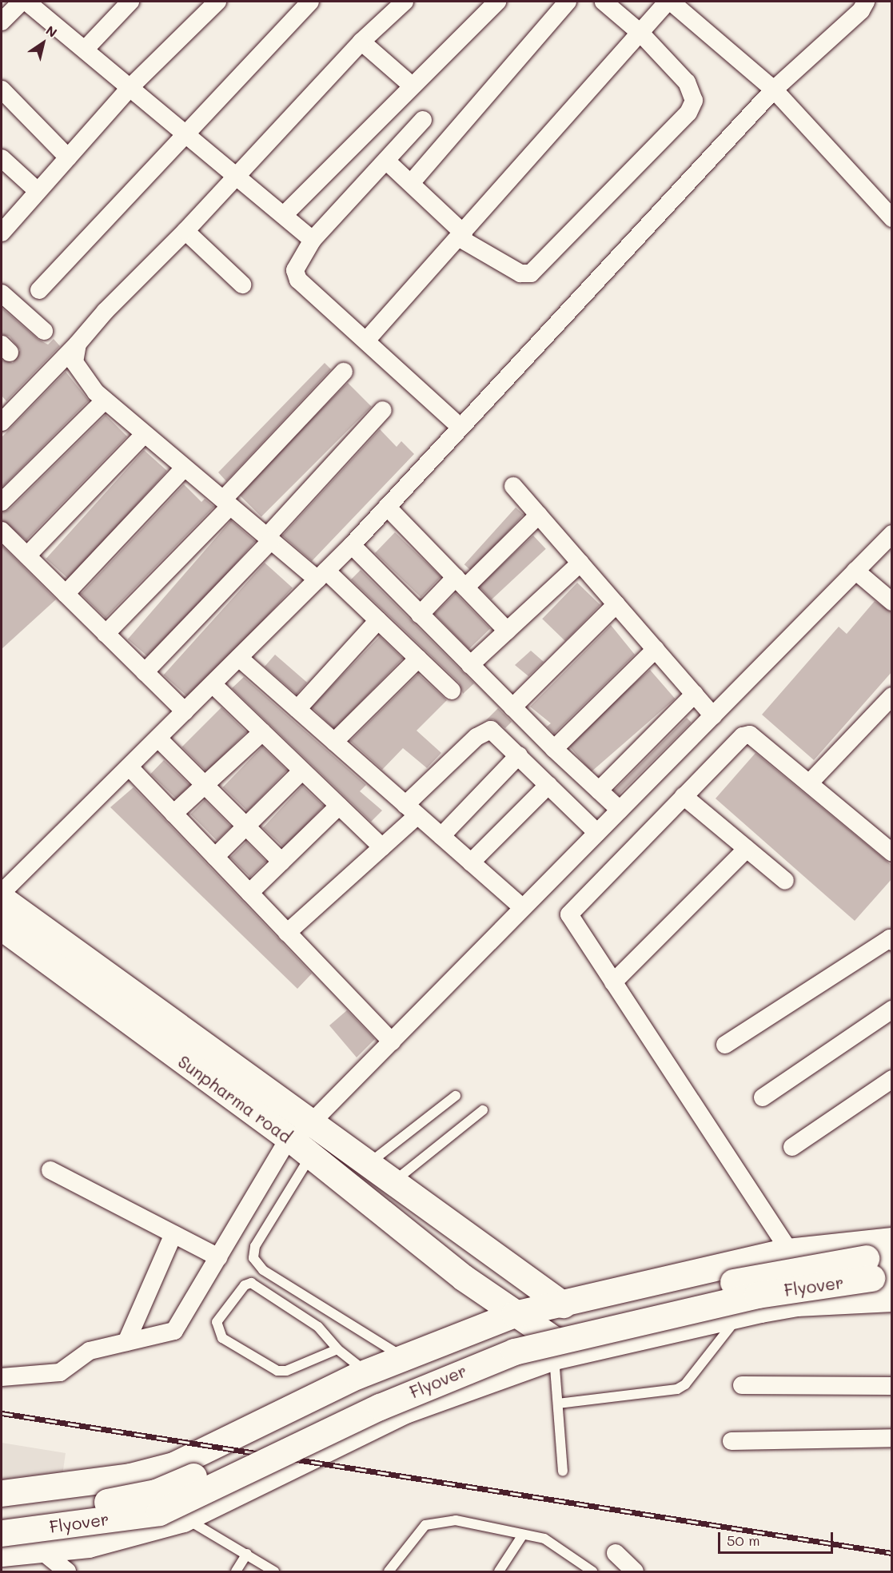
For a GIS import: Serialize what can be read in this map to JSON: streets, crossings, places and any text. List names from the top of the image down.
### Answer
{
  "streets": {
    "street": ["Sunpharma road", "Flyover"]
  },
  "scale_bar": "50 m",
  "north": "top right"
}
